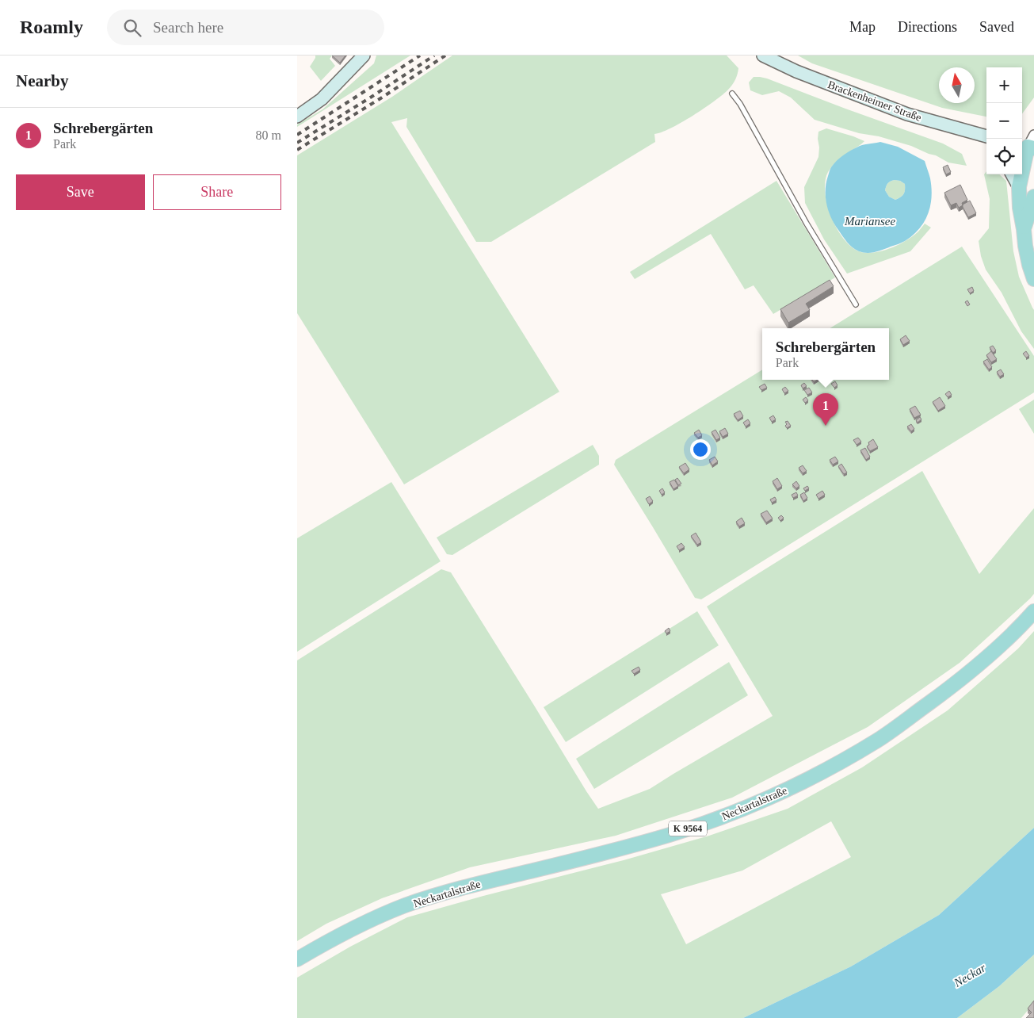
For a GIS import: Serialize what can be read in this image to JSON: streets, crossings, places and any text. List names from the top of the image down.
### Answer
{
  "streets": {
    "main road": ["Brackenheimer Straße", "Neckartalstraße", "K 9564"]
  },
  "water": ["Mariansee", "Neckar"],
  "north": "top",
  "page": {
    "header": "Roamly",
    "search": "Search here",
    "nav": ["Map", "Directions", "Saved"],
    "heading": "Nearby",
    "map_buttons": ["+", "−"],
    "list": [
      {
        "mark": "1",
        "name": "Schrebergärten",
        "note": "Park",
        "value": "80 m"
      }
    ],
    "buttons": ["Save", "Share"],
    "popup": ["Schrebergärten", "Park"],
    "pins": "1"
  }
}
